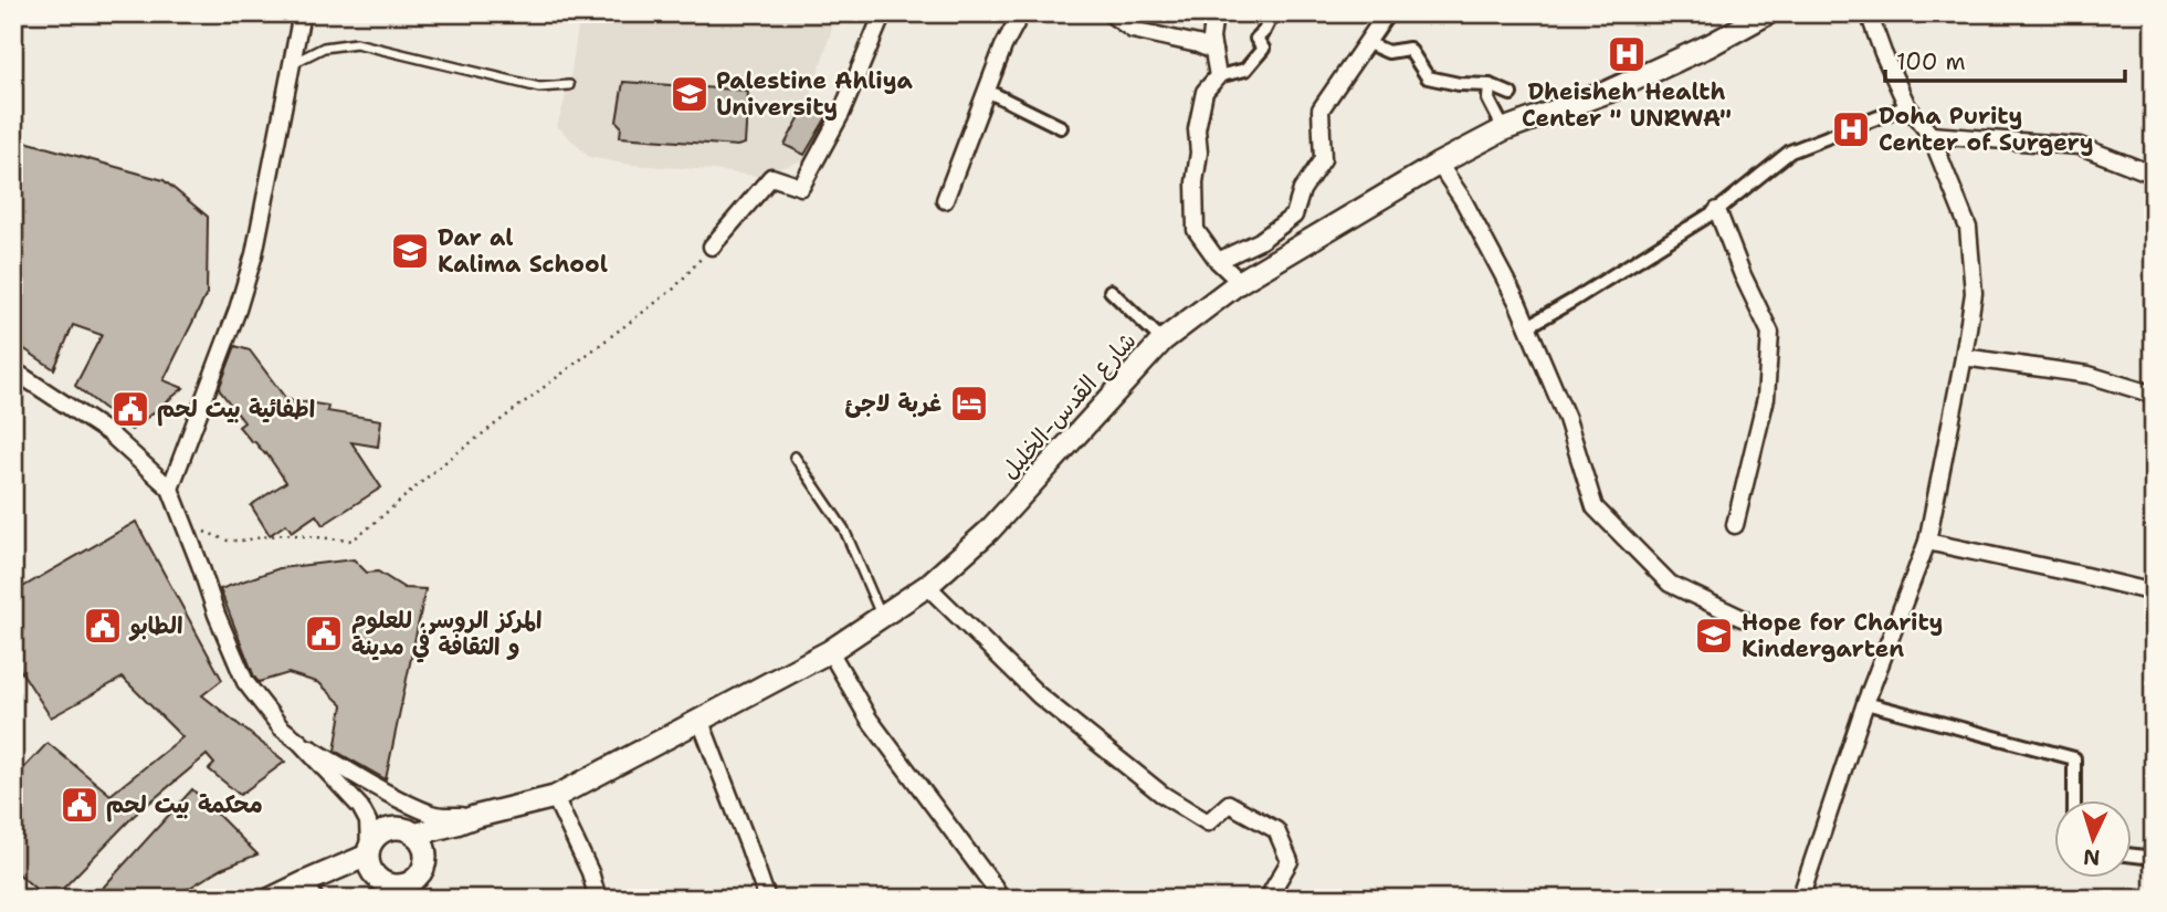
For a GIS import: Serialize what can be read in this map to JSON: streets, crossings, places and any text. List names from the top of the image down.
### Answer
{
  "streets": {
    "main road": ["شارع القدس-الخليل"]
  },
  "places": {
    "hospital": ["Dheisheh Health Center \" UNRWA\"", "Doha Purity Center of Surgery"],
    "school or university": ["Palestine Ahliya University", "Dar al Kalima School", "Hope for Charity Kindergarten"],
    "hotel": ["غربة لاجئ"],
    "public building": [
      "اطفائية بيت لحم",
      "الطابو",
      "المركز الروسي للعلوم و الثقافة في مدينة",
      "محكمة بيت لحم"
    ]
  },
  "scale_bar": "100 m",
  "north": "bottom"
}
